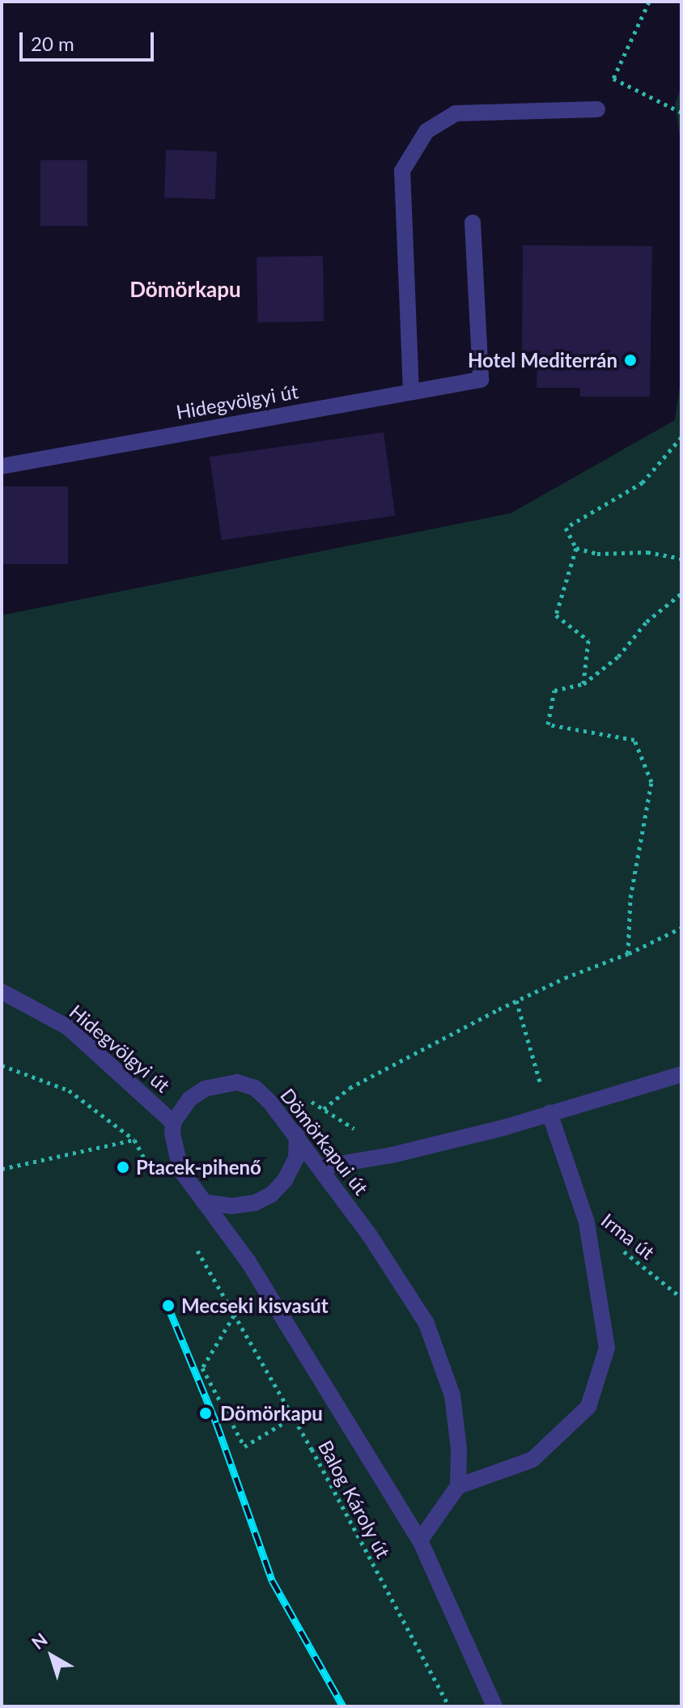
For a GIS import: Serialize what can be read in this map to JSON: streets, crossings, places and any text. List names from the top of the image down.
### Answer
{
  "streets": {
    "street": ["Hidegvölgyi út", "Dömörkapui út"],
    "path": ["Irma út", "Balog Károly út"]
  },
  "crossings": [
    ["Hidegvölgyi út", "Dömörkapui út"]
  ],
  "districts": ["Dömörkapu"],
  "places": [
    "Hotel Mediterrán",
    "Ptacek-pihenő",
    "Mecseki kisvasút",
    "Dömörkapu"
  ],
  "scale_bar": "20 m",
  "north": "top left"
}
